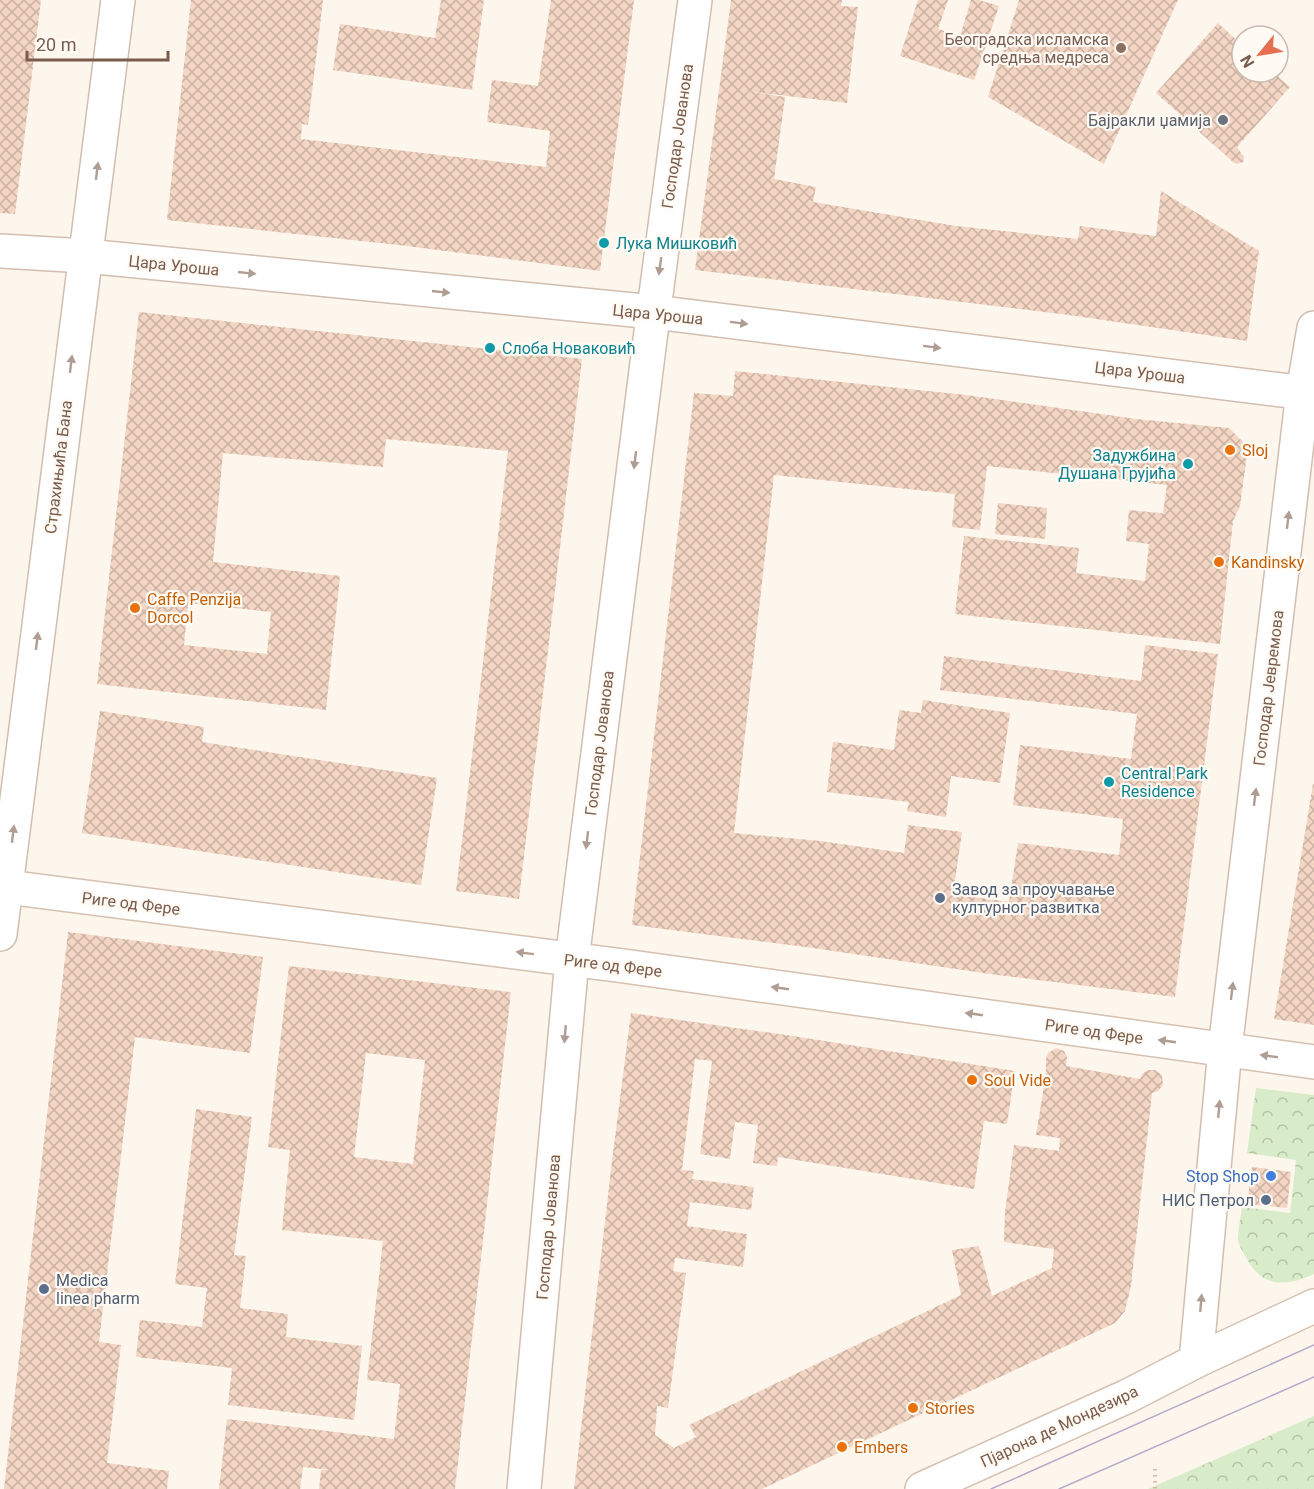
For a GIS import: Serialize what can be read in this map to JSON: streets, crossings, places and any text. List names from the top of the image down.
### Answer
{
  "streets": {
    "street": [
      "Господар Јованова",
      "Цара Уроша",
      "Страхињића Бана",
      "Господар Јевремова",
      "Риге од Фере",
      "Пјарона де Мондезира"
    ]
  },
  "crossings": [
    ["Господар Јованова", "Цара Уроша"],
    ["Господар Јованова", "Риге од Фере"],
    ["Цара Уроша", "Страхињића Бана"],
    ["Цара Уроша", "Господар Јевремова"],
    ["Страхињића Бана", "Риге од Фере"],
    ["Господар Јевремова", "Риге од Фере"]
  ],
  "one_way": [
    "Господар Јованова",
    "Цара Уроша",
    "Страхињића Бана",
    "Господар Јевремова",
    "Риге од Фере"
  ],
  "places": [
    "Београдска исламска средња медреса",
    "Бајракли џамија",
    "Лука Мишковић",
    "Слоба Новаковић",
    "Sloj",
    "Задужбина Душана Грујића",
    "Kandinsky",
    "Caffe Penzija Dorcol",
    "Central Park Residence",
    "Завод за проучавање културног развитка",
    "Soul Vide",
    "Stop Shop",
    "НИС Петрол",
    "Medica linea pharm",
    "Stories",
    "Embers"
  ],
  "scale_bar": "20 m",
  "north": "bottom left"
}
